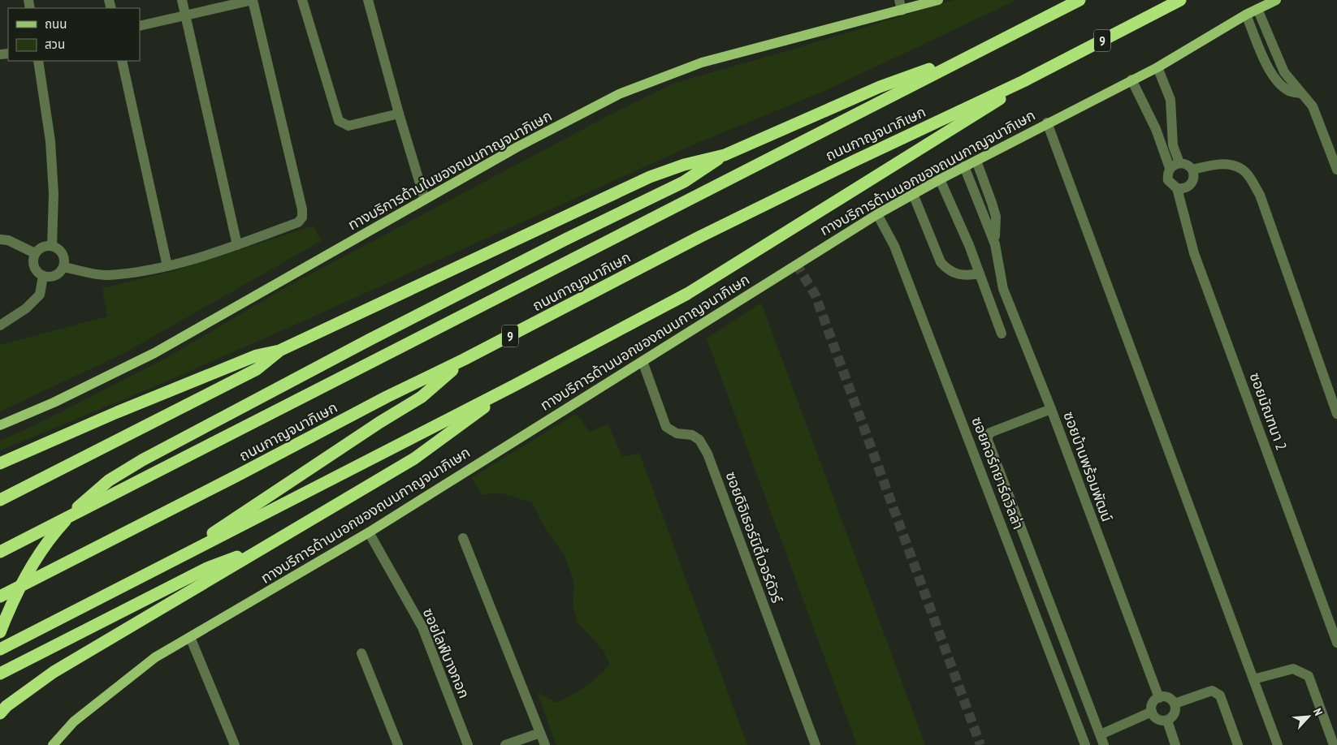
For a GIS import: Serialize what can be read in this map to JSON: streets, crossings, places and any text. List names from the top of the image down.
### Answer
{
  "streets": {
    "highway": ["9", "ถนนกาญจนาภิเษก"],
    "main road": ["ทางบริการด้านในของถนนกาญจนาภิเษก", "ทางบริการด้านนอกของถนนกาญจนาภิเษก"],
    "street": [
      "ซอยมัณฑนา 2",
      "ซอยบ้านพร้อมพัฒน์",
      "ซอยคอร์ทยาร์ดวิลล่า",
      "ซอยดิอิเธอร์นิตี้เวอร์ดัวร์",
      "ซอยไลฟ์บางกอก"
    ]
  },
  "crossings": [
    ["ทางบริการด้านนอกของถนนกาญจนาภิเษก", "ซอยมัณฑนา 2"],
    ["ทางบริการด้านนอกของถนนกาญจนาภิเษก", "ซอยบ้านพร้อมพัฒน์"],
    ["ทางบริการด้านนอกของถนนกาญจนาภิเษก", "ซอยคอร์ทยาร์ดวิลล่า"],
    ["ทางบริการด้านนอกของถนนกาญจนาภิเษก", "ซอยดิอิเธอร์นิตี้เวอร์ดัวร์"],
    ["ทางบริการด้านนอกของถนนกาญจนาภิเษก", "ซอยไลฟ์บางกอก"]
  ],
  "legend": ["ถนน", "สวน"],
  "north": "top right"
}
